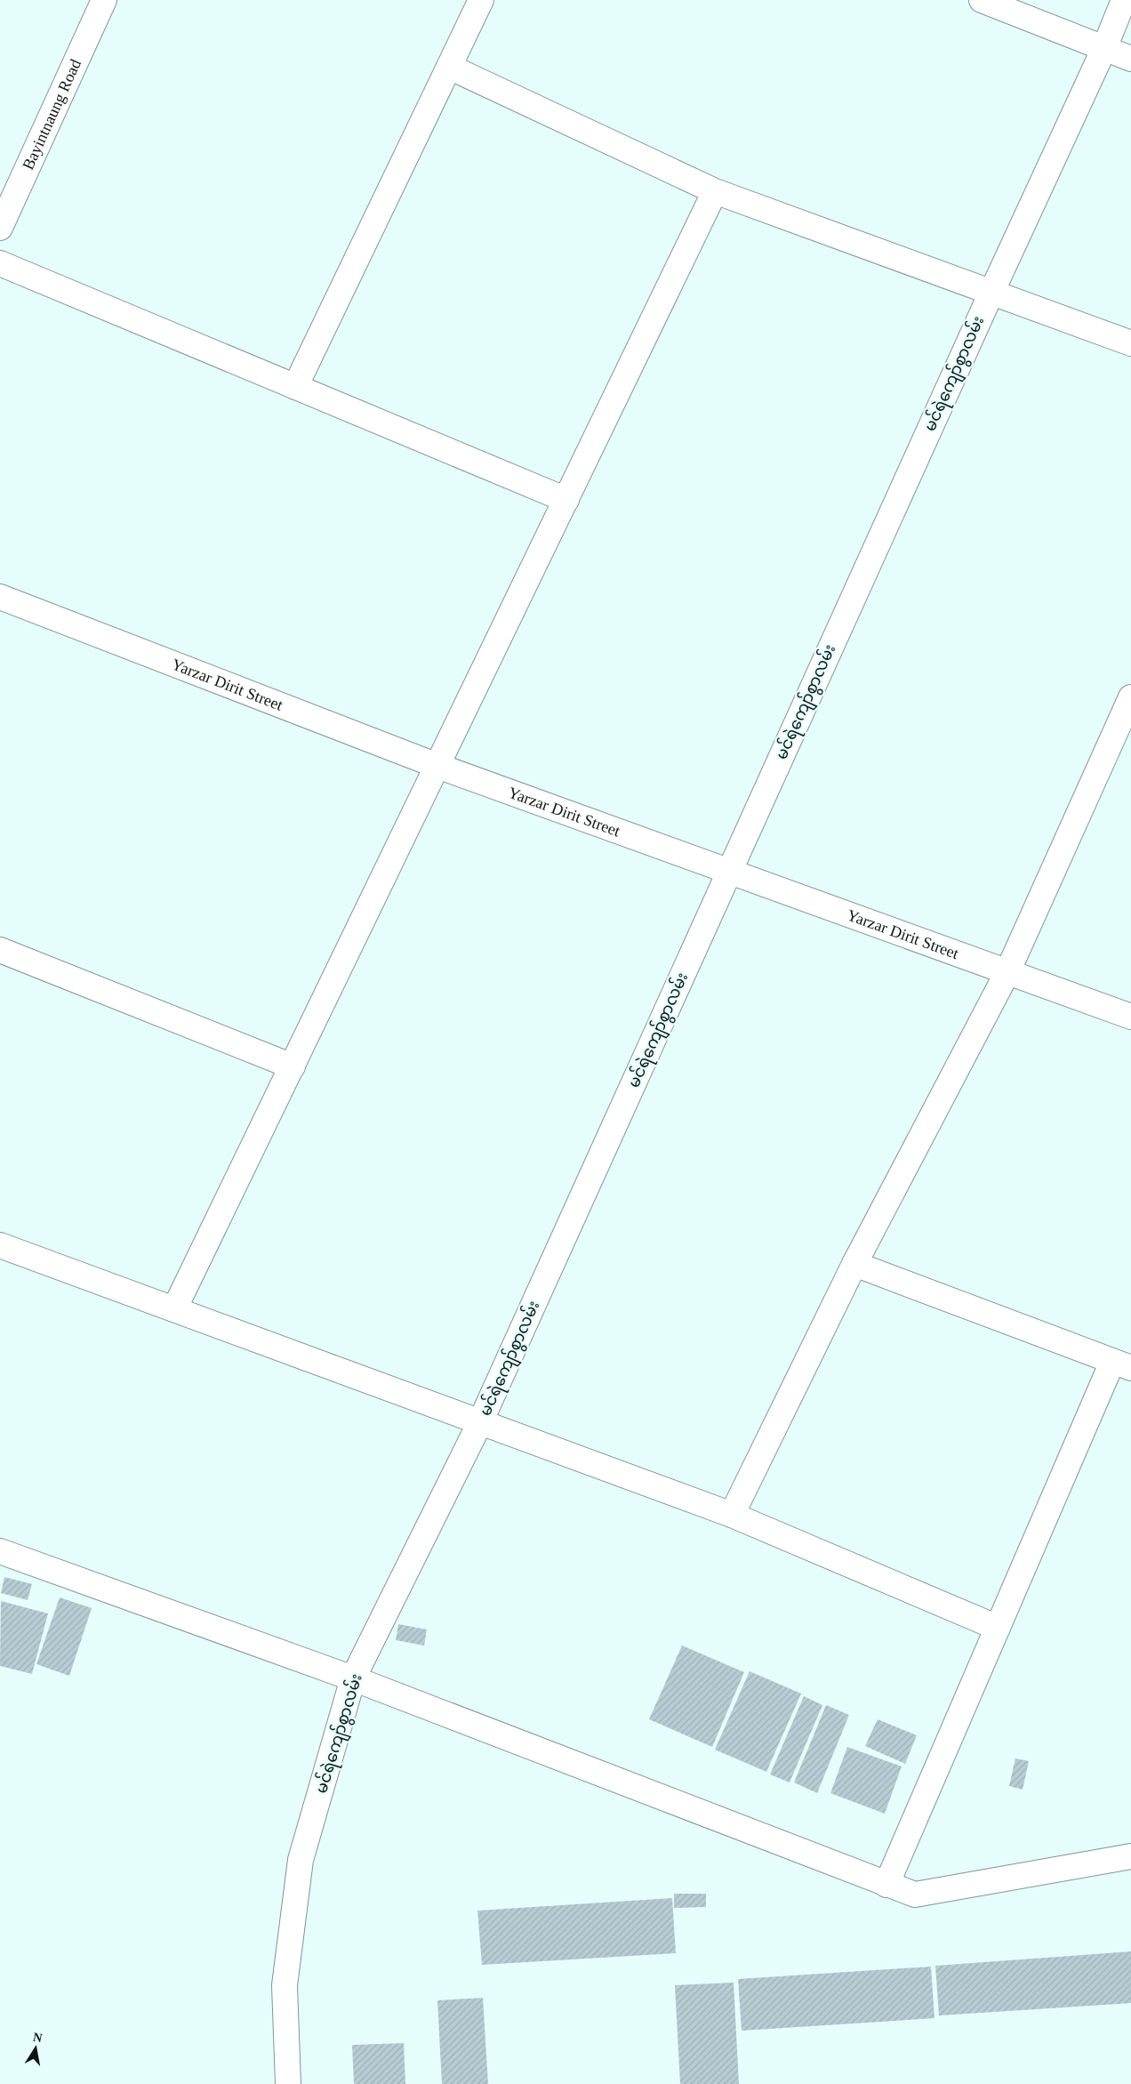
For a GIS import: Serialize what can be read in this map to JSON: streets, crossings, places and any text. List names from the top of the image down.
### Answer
{
  "streets": {
    "street": ["Bayintnaung Road", "မင်ရဲကျော်စွာလမ်း", "Yarzar Dirit Street"]
  },
  "crossings": [
    ["မင်ရဲကျော်စွာလမ်း", "Yarzar Dirit Street"]
  ],
  "north": "top"
}
